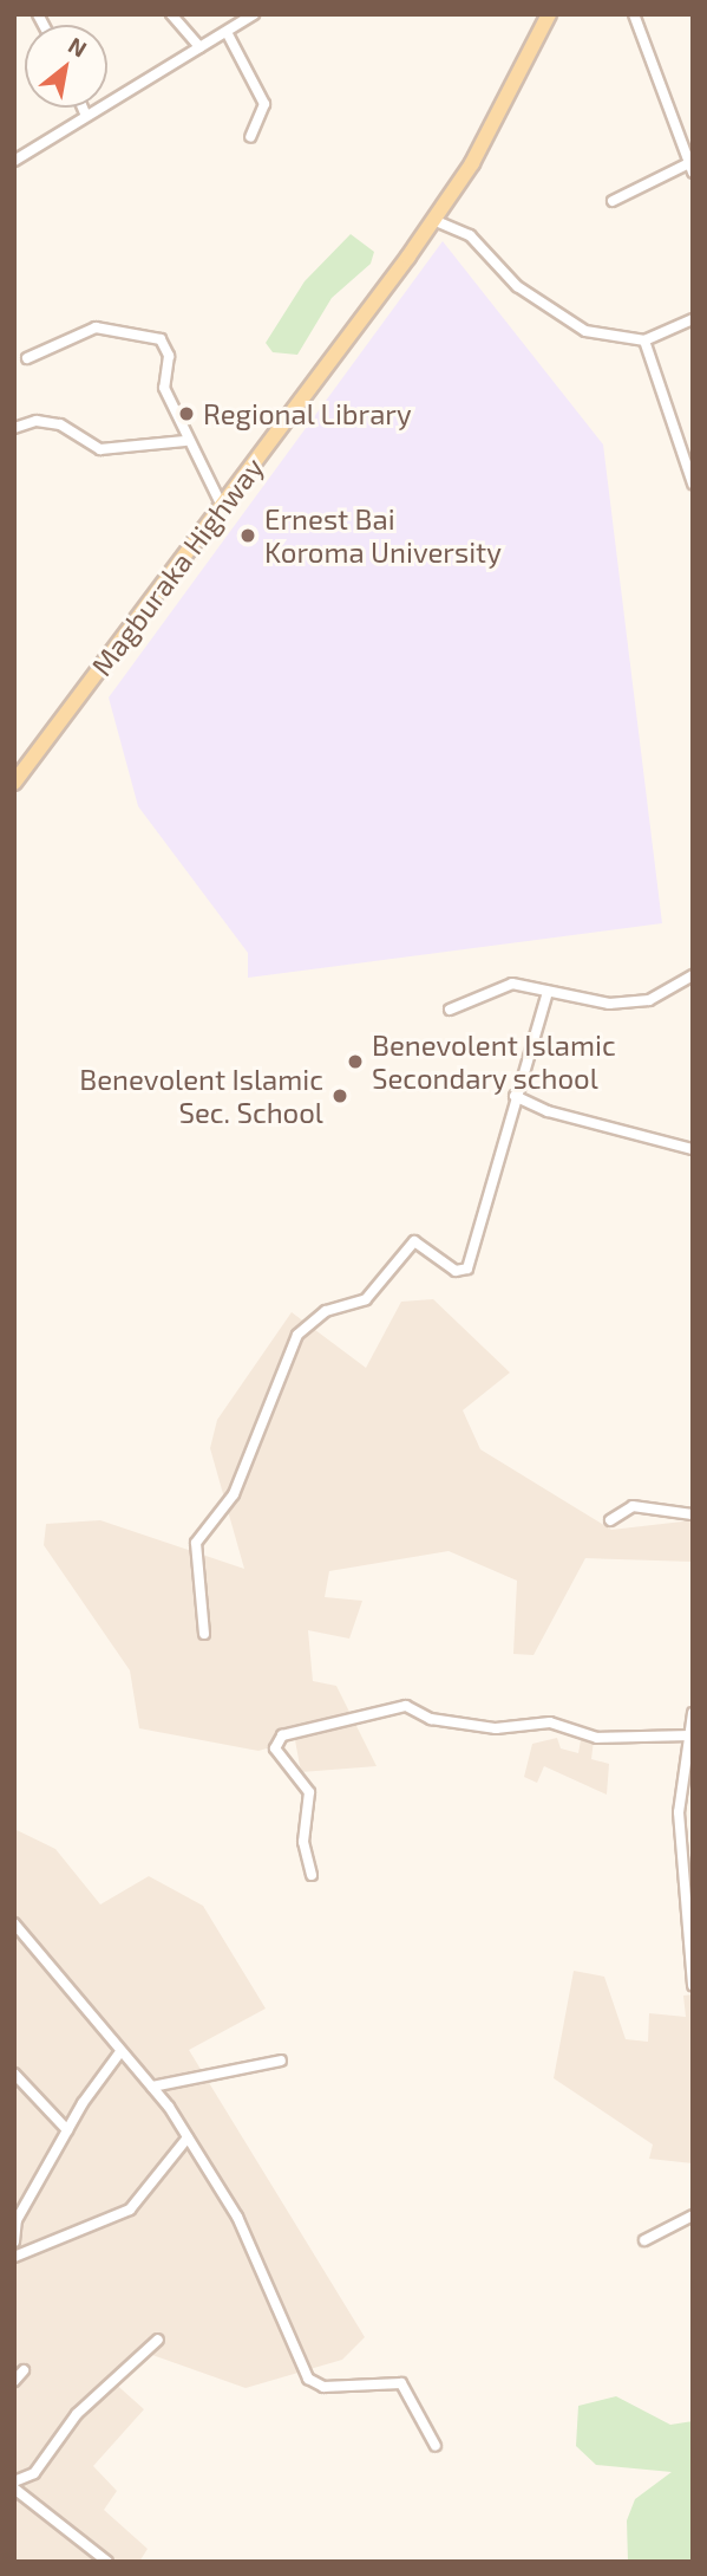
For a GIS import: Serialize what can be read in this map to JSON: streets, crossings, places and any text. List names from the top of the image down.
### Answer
{
  "streets": {
    "main road": ["Magburaka Highway"]
  },
  "places": [
    "Regional Library",
    "Ernest Bai Koroma University",
    "Benevolent Islamic Secondary school",
    "Benevolent Islamic Sec. School"
  ],
  "north": "top right"
}
